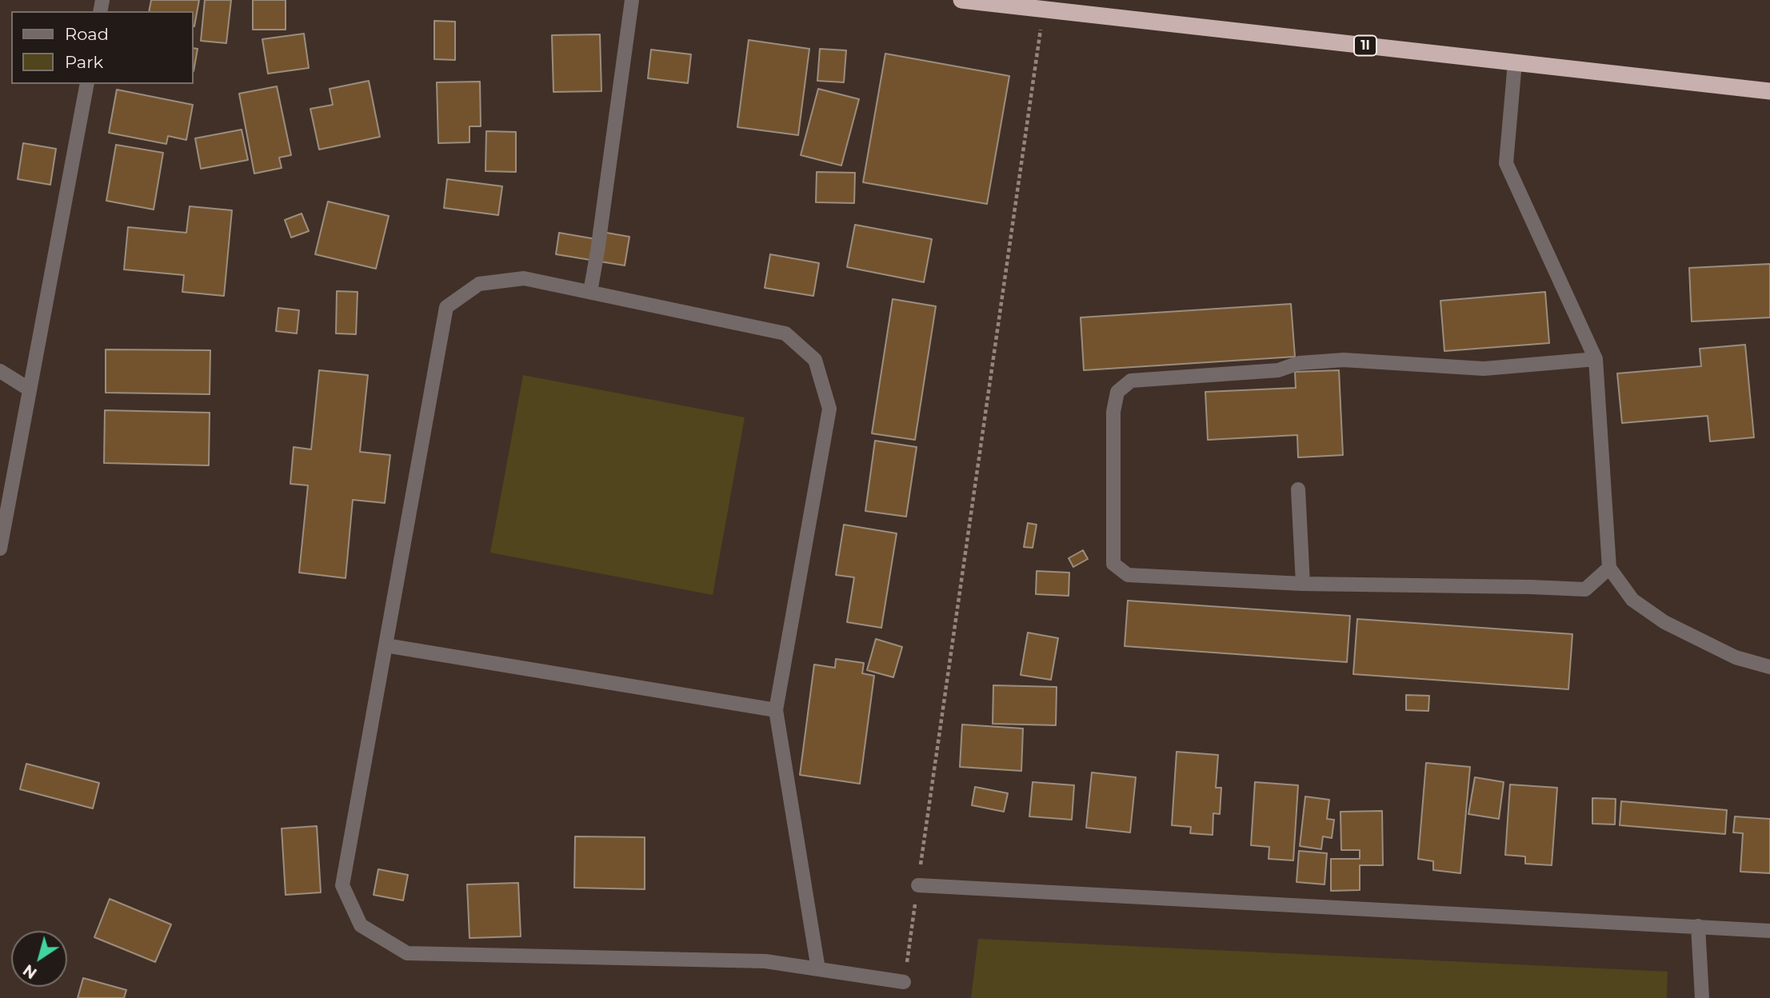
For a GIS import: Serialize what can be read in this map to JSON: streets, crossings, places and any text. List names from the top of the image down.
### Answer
{
  "streets": {
    "highway": ["1I"]
  },
  "legend": ["Road", "Park"],
  "north": "bottom left"
}
